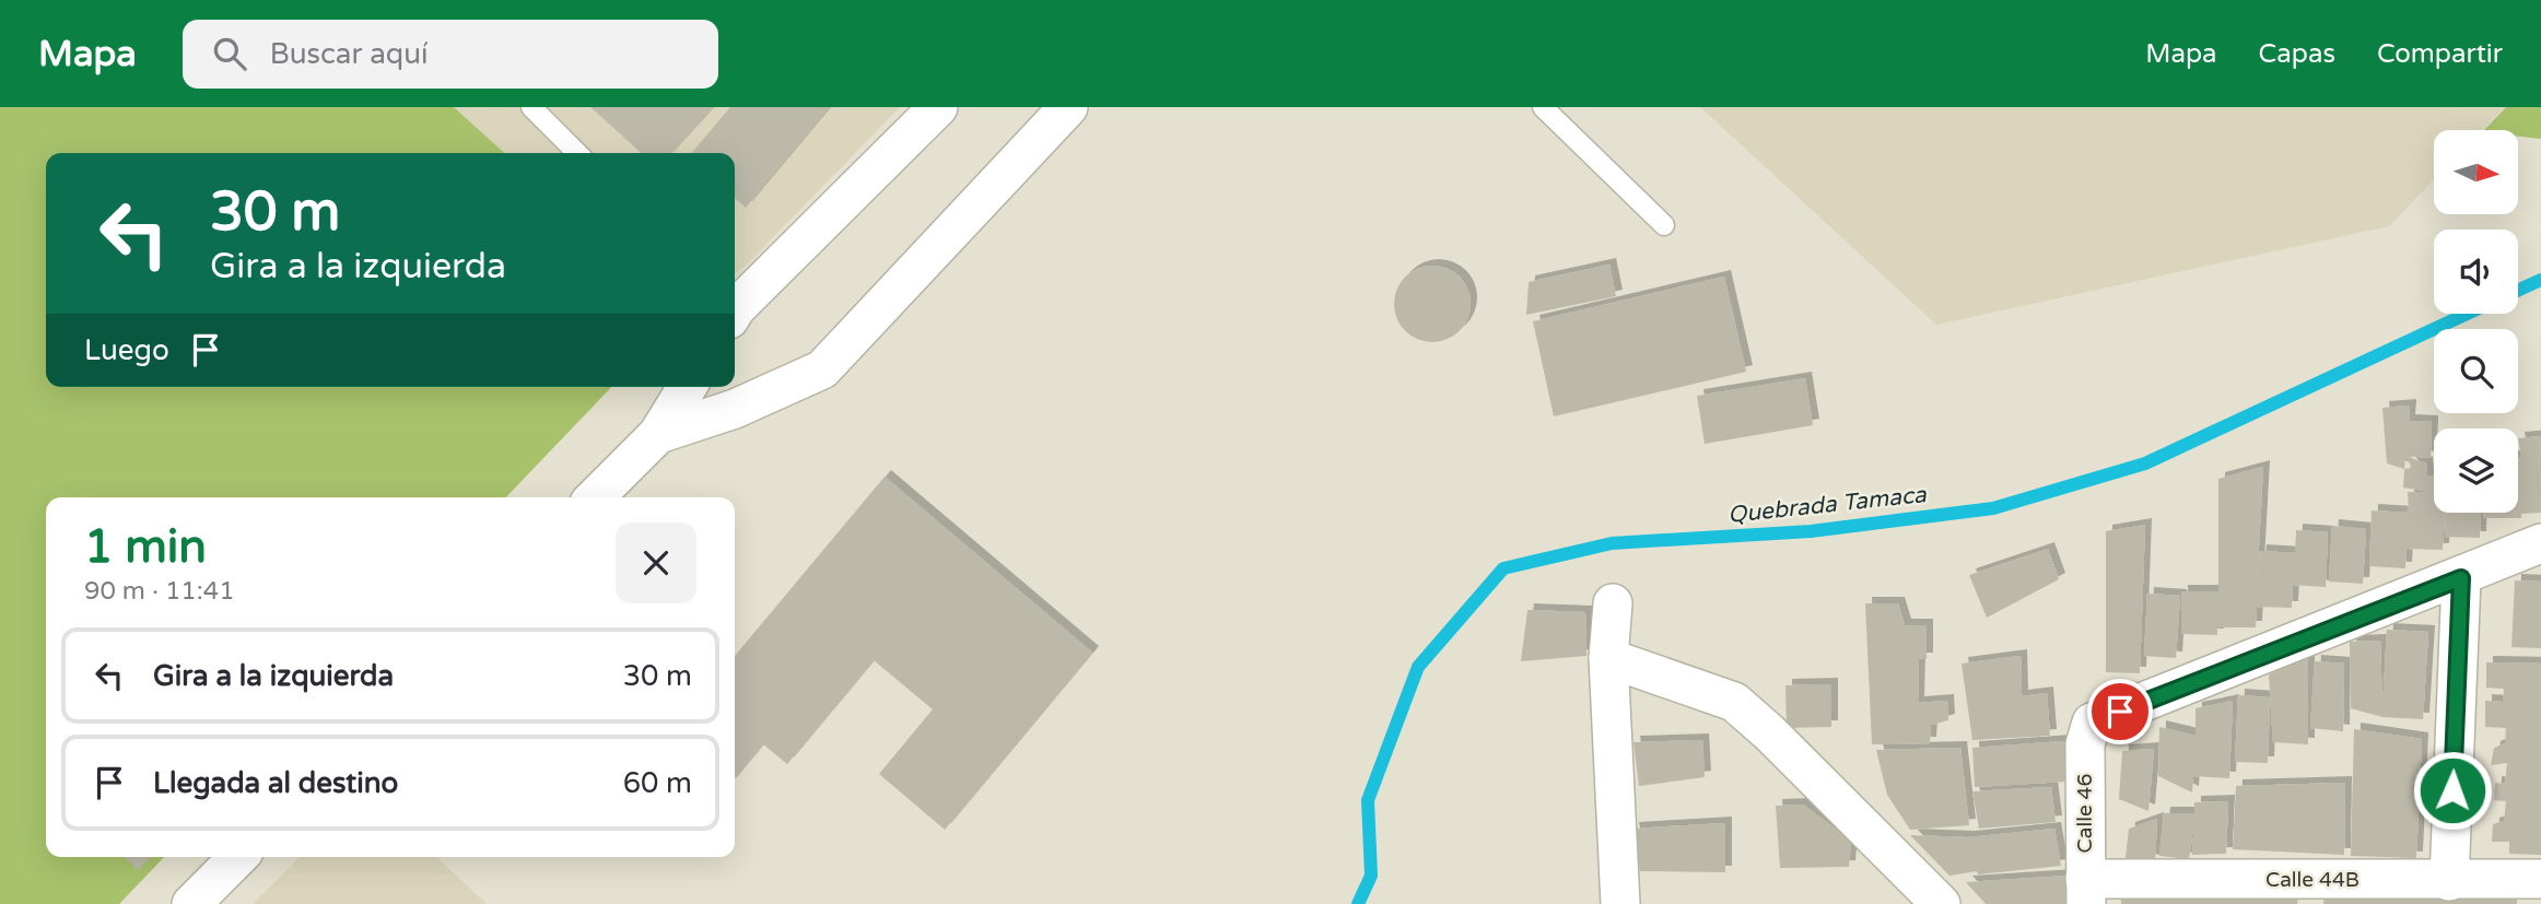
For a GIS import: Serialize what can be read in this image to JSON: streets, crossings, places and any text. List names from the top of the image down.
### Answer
{
  "streets": {
    "street": ["Calle 46", "Calle 44B"]
  },
  "crossings": [
    ["Calle 46", "Calle 44B"]
  ],
  "water": ["Quebrada Tamaca"],
  "north": "right",
  "page": {
    "header": "Mapa",
    "search": "Buscar aquí",
    "nav": ["Mapa", "Capas", "Compartir"],
    "turn": ["30 m", "Gira a la izquierda"],
    "then": "Luego",
    "heading": ["1 min", "90 m · 11:41"],
    "list": [
      {
        "name": "Gira a la izquierda",
        "value": "30 m"
      },
      {
        "name": "Llegada al destino",
        "value": "60 m"
      }
    ]
  }
}
